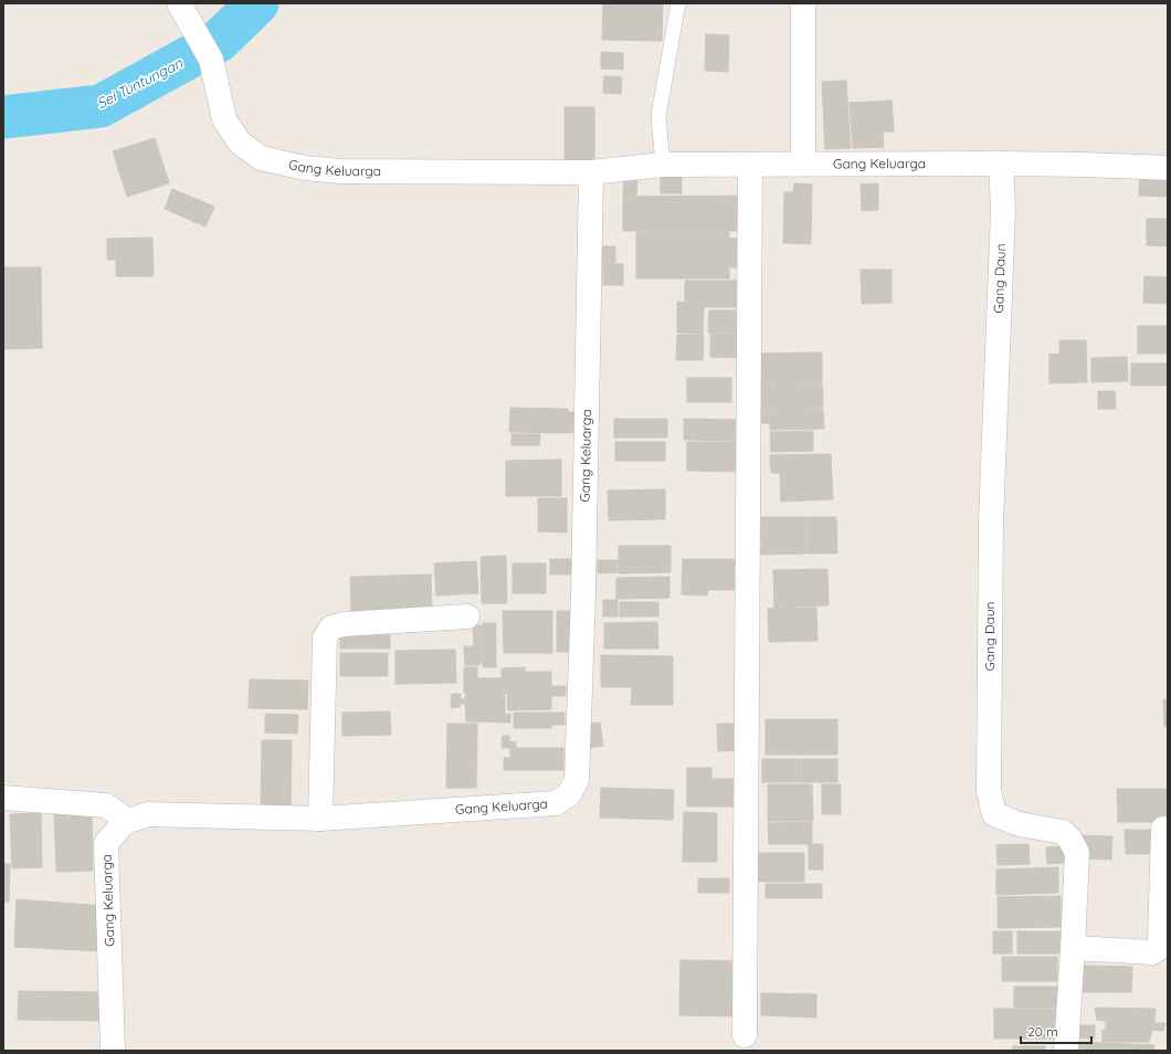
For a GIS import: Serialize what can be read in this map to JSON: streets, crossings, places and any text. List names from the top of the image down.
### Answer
{
  "streets": {
    "street": ["Gang Keluarga", "Gang Daun"]
  },
  "crossings": [
    ["Gang Keluarga", "Gang Daun"]
  ],
  "water": ["Sei Tuntungan"],
  "scale_bar": "20 m"
}
